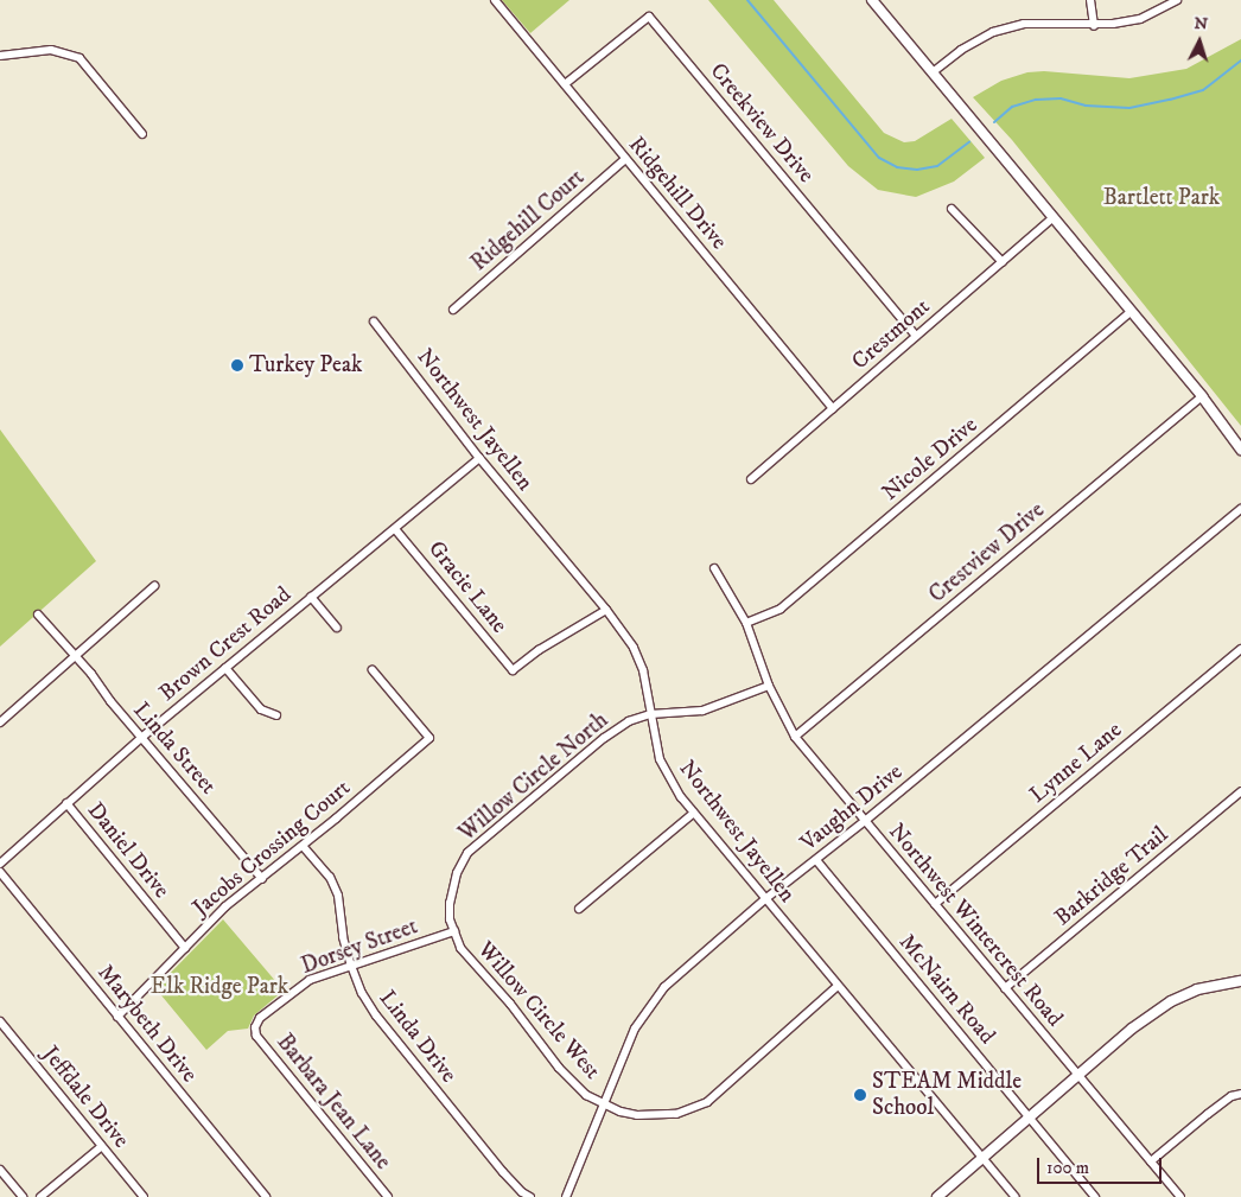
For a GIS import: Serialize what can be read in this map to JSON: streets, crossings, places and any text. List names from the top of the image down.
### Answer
{
  "streets": {
    "street": [
      "Creekview Drive",
      "Ridgehill Drive",
      "Ridgehill Court",
      "Crestmont",
      "Northwest Jayellen",
      "Nicole Drive",
      "Crestview Drive",
      "Gracie Lane",
      "Brown Crest Road",
      "Linda Street",
      "Lynne Lane",
      "Willow Circle North",
      "Vaughn Drive",
      "Jacobs Crossing Court",
      "Daniel Drive",
      "Barkridge Trail",
      "Northwest Wintercrest Road",
      "Dorsey Street",
      "McNairn Road",
      "Willow Circle West",
      "Marybeth Drive",
      "Linda Drive",
      "Jeffdale Drive",
      "Barbara Jean Lane"
    ]
  },
  "crossings": [
    ["Creekview Drive", "Ridgehill Drive"],
    ["Creekview Drive", "Crestmont"],
    ["Ridgehill Drive", "Ridgehill Court"],
    ["Ridgehill Drive", "Crestmont"],
    ["Northwest Jayellen", "Gracie Lane"],
    ["Northwest Jayellen", "Brown Crest Road"],
    ["Northwest Jayellen", "Willow Circle North"],
    ["Northwest Jayellen", "Vaughn Drive"],
    ["Northwest Jayellen", "Willow Circle West"],
    ["Nicole Drive", "Northwest Wintercrest Road"],
    ["Crestview Drive", "Northwest Wintercrest Road"],
    ["Gracie Lane", "Brown Crest Road"],
    ["Brown Crest Road", "Linda Street"],
    ["Brown Crest Road", "Daniel Drive"],
    ["Linda Street", "Jacobs Crossing Court"],
    ["Lynne Lane", "Northwest Wintercrest Road"],
    ["Willow Circle North", "Northwest Wintercrest Road"],
    ["Willow Circle North", "Dorsey Street"],
    ["Willow Circle North", "Willow Circle West"],
    ["Vaughn Drive", "Northwest Wintercrest Road"],
    ["Vaughn Drive", "McNairn Road"],
    ["Vaughn Drive", "Willow Circle West"],
    ["Jacobs Crossing Court", "Daniel Drive"],
    ["Jacobs Crossing Court", "Marybeth Drive"],
    ["Jacobs Crossing Court", "Linda Drive"],
    ["Barkridge Trail", "Northwest Wintercrest Road"],
    ["Dorsey Street", "Willow Circle West"],
    ["Dorsey Street", "Linda Drive"],
    ["Dorsey Street", "Barbara Jean Lane"]
  ],
  "parks": ["Bartlett Park", "Elk Ridge Park"],
  "places": ["Turkey Peak", "STEAM Middle School"],
  "scale_bar": "100 m",
  "north": "top"
}
